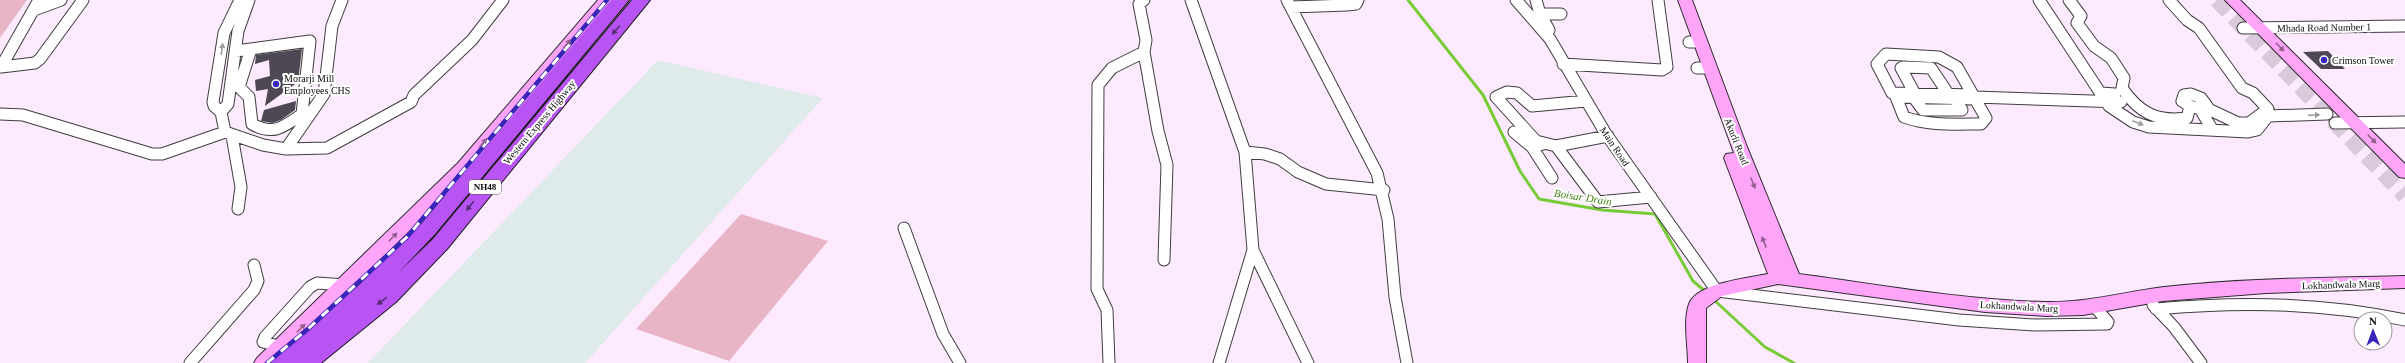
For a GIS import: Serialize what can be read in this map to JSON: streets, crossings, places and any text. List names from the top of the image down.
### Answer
{
  "streets": {
    "highway": ["Western Express Highway", "NH48"],
    "street": [
      "Mhada Road Number 1",
      "Akurli Road",
      "Main Road",
      "Lokhandwala Marg"
    ]
  },
  "crossings": [
    ["Akurli Road", "Lokhandwala Marg"],
    ["Main Road", "Lokhandwala Marg"]
  ],
  "water": ["Boisar Drain"],
  "places": ["Crimson Tower", "Morarji Mill Employees CHS"],
  "north": "top"
}
